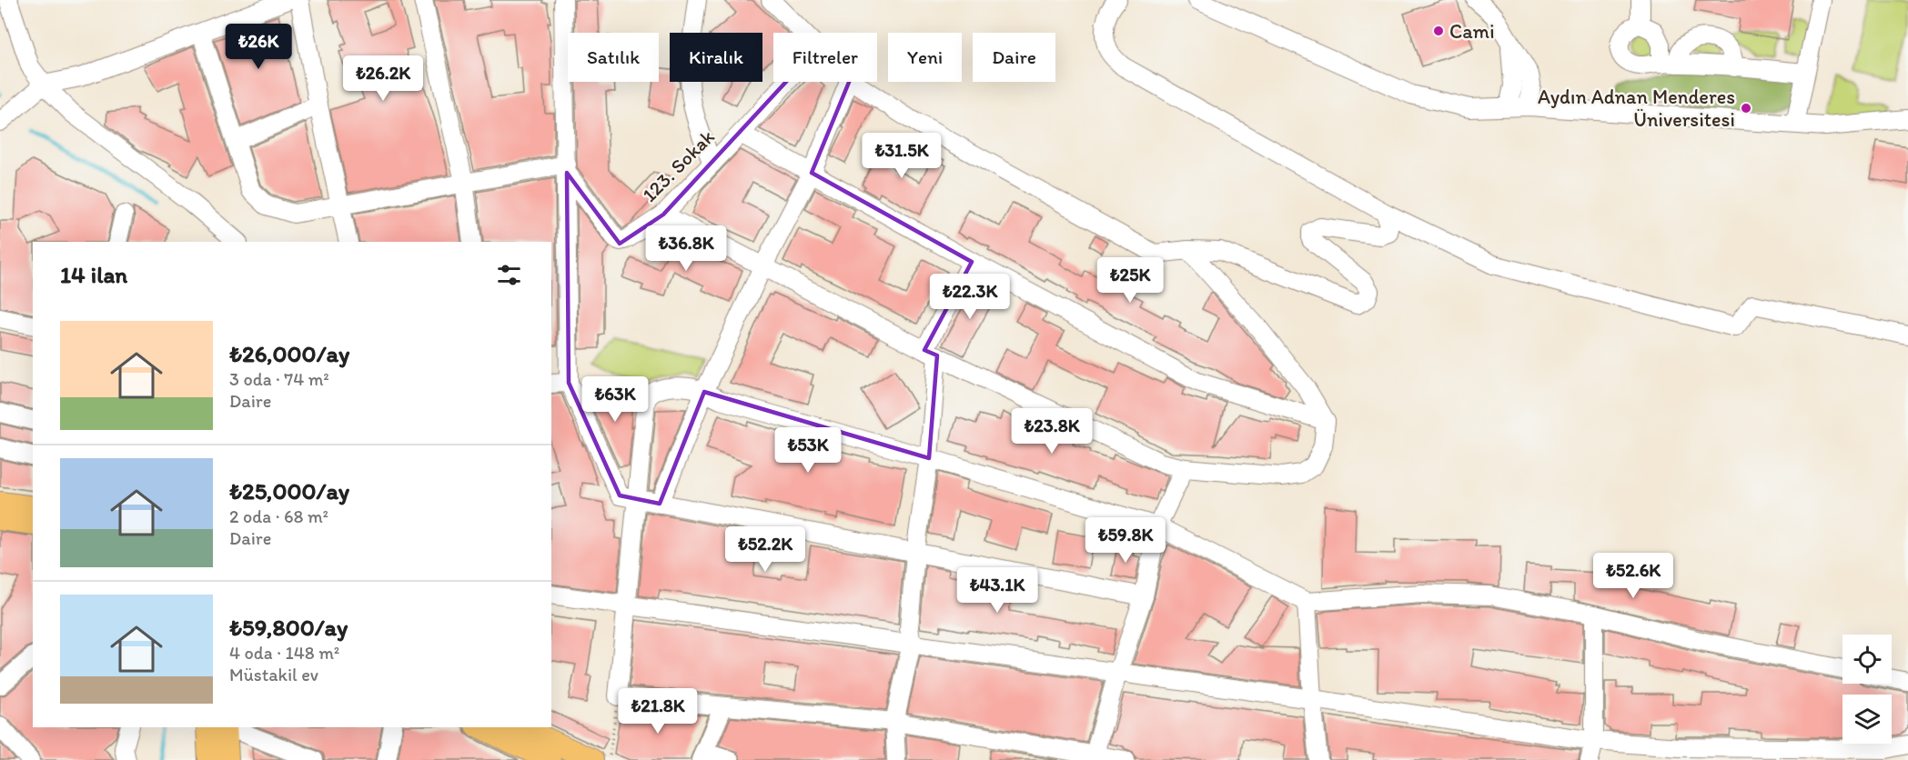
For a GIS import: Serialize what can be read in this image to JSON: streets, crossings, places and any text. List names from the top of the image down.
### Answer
{
  "streets": {
    "street": ["123. Sokak"]
  },
  "places": ["Cami", "Aydın Adnan Menderes Üniversitesi"],
  "page": {
    "price": [
      "₺26K",
      "₺26.2K",
      "₺31.5K",
      "₺36.8K",
      "₺25K",
      "₺22.3K",
      "₺63K",
      "₺23.8K",
      "₺53K",
      "₺59.8K",
      "₺52.2K",
      "₺52.6K",
      "₺43.1K",
      "₺21.8K"
    ],
    "chip": [
      "Satılık",
      "Kiralık",
      "Filtreler",
      "Yeni",
      "Daire"
    ],
    "heading": "14 ilan",
    "list": [
      {
        "name": "₺26,000/ay",
        "note": "3 oda · 74 m² · Daire"
      },
      {
        "name": "₺25,000/ay",
        "note": "2 oda · 68 m² · Daire"
      },
      {
        "name": "₺59,800/ay",
        "note": "4 oda · 148 m² · Müstakil ev"
      }
    ]
  }
}
